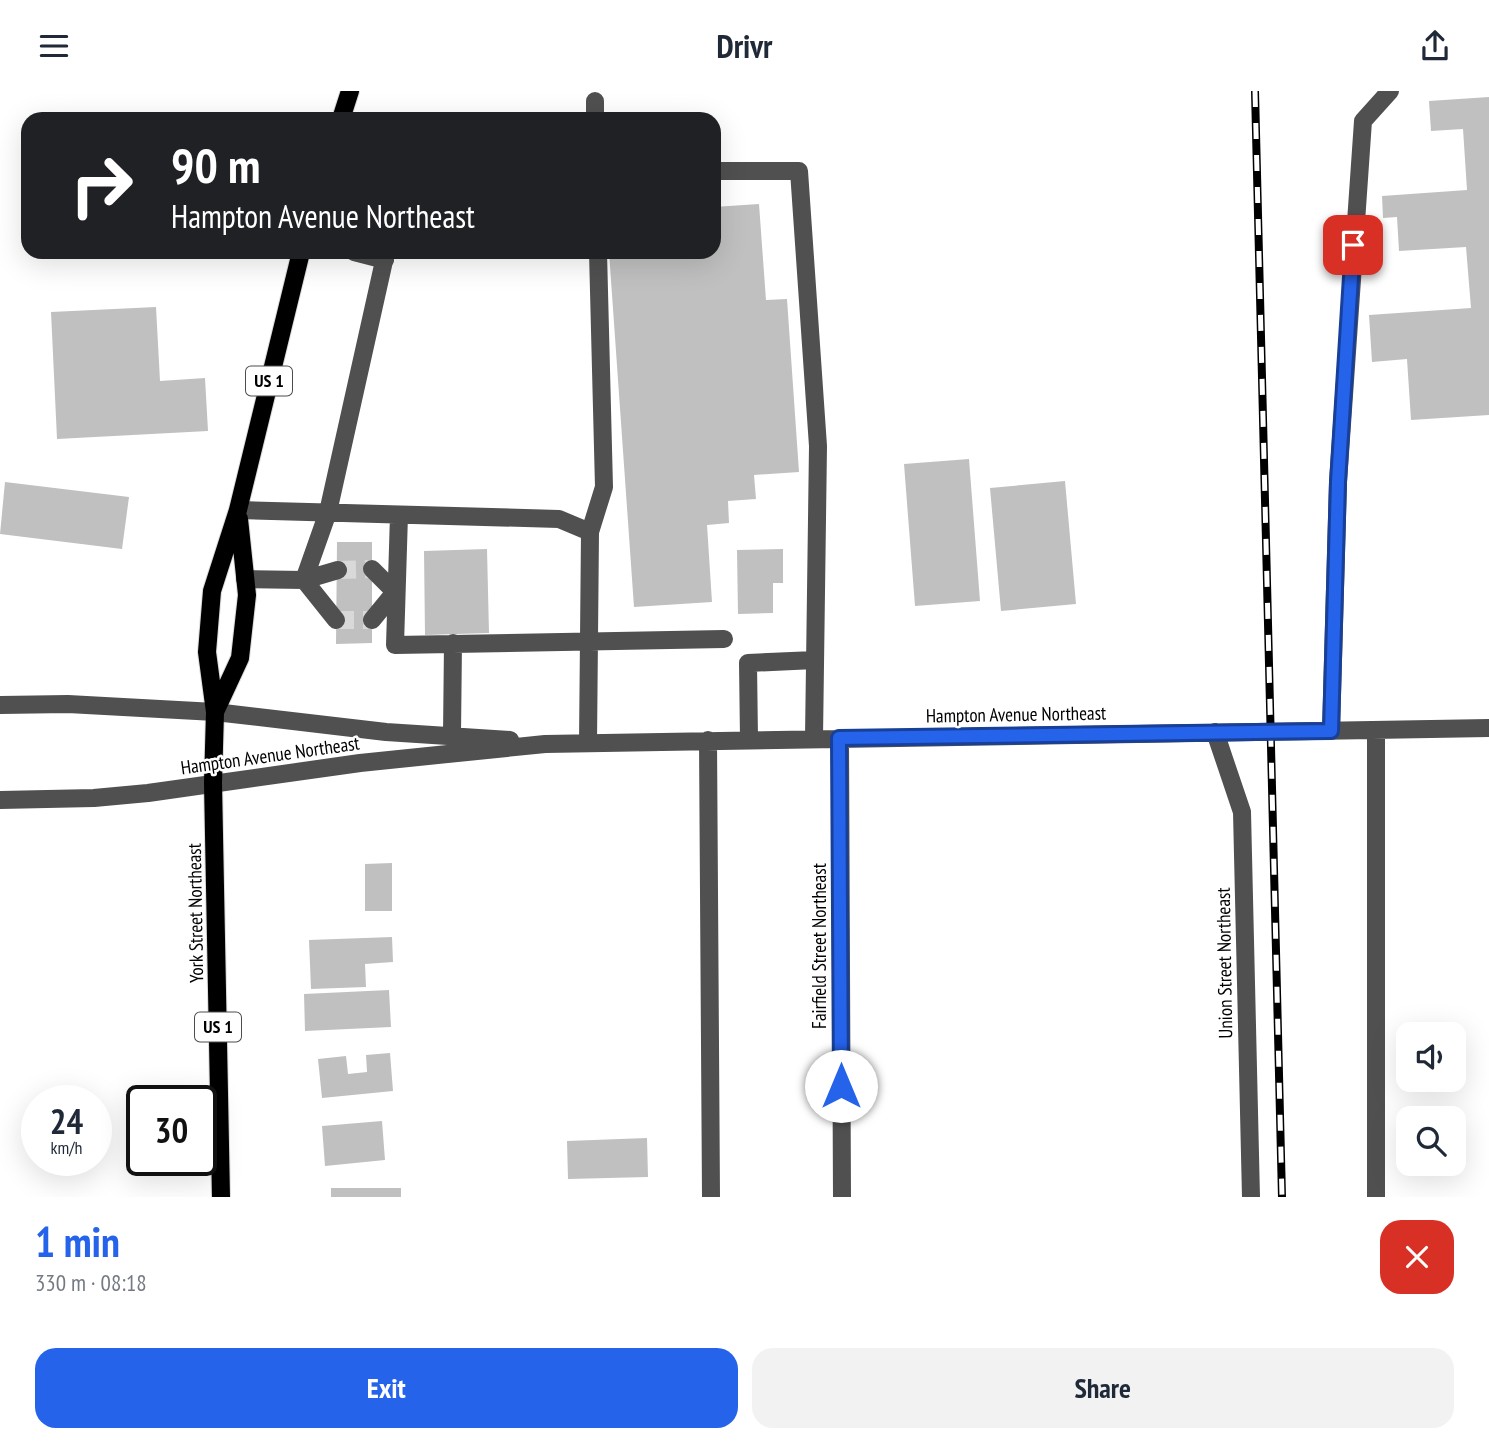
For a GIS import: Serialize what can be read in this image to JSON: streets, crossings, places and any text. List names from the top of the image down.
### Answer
{
  "streets": {
    "main road": ["US 1", "York Street Northeast"],
    "street": ["Hampton Avenue Northeast", "Fairfield Street Northeast", "Union Street Northeast"]
  },
  "crossings": [
    ["Hampton Avenue Northeast", "York Street Northeast"],
    ["Hampton Avenue Northeast", "Fairfield Street Northeast"],
    ["Hampton Avenue Northeast", "Union Street Northeast"]
  ],
  "page": {
    "header": "Drivr",
    "turn": ["90 m", "Hampton Avenue Northeast"],
    "speed": "24 km/h",
    "limit": "30",
    "heading": ["1 min", "330 m · 08:18"],
    "buttons": ["Exit", "Share"]
  }
}
